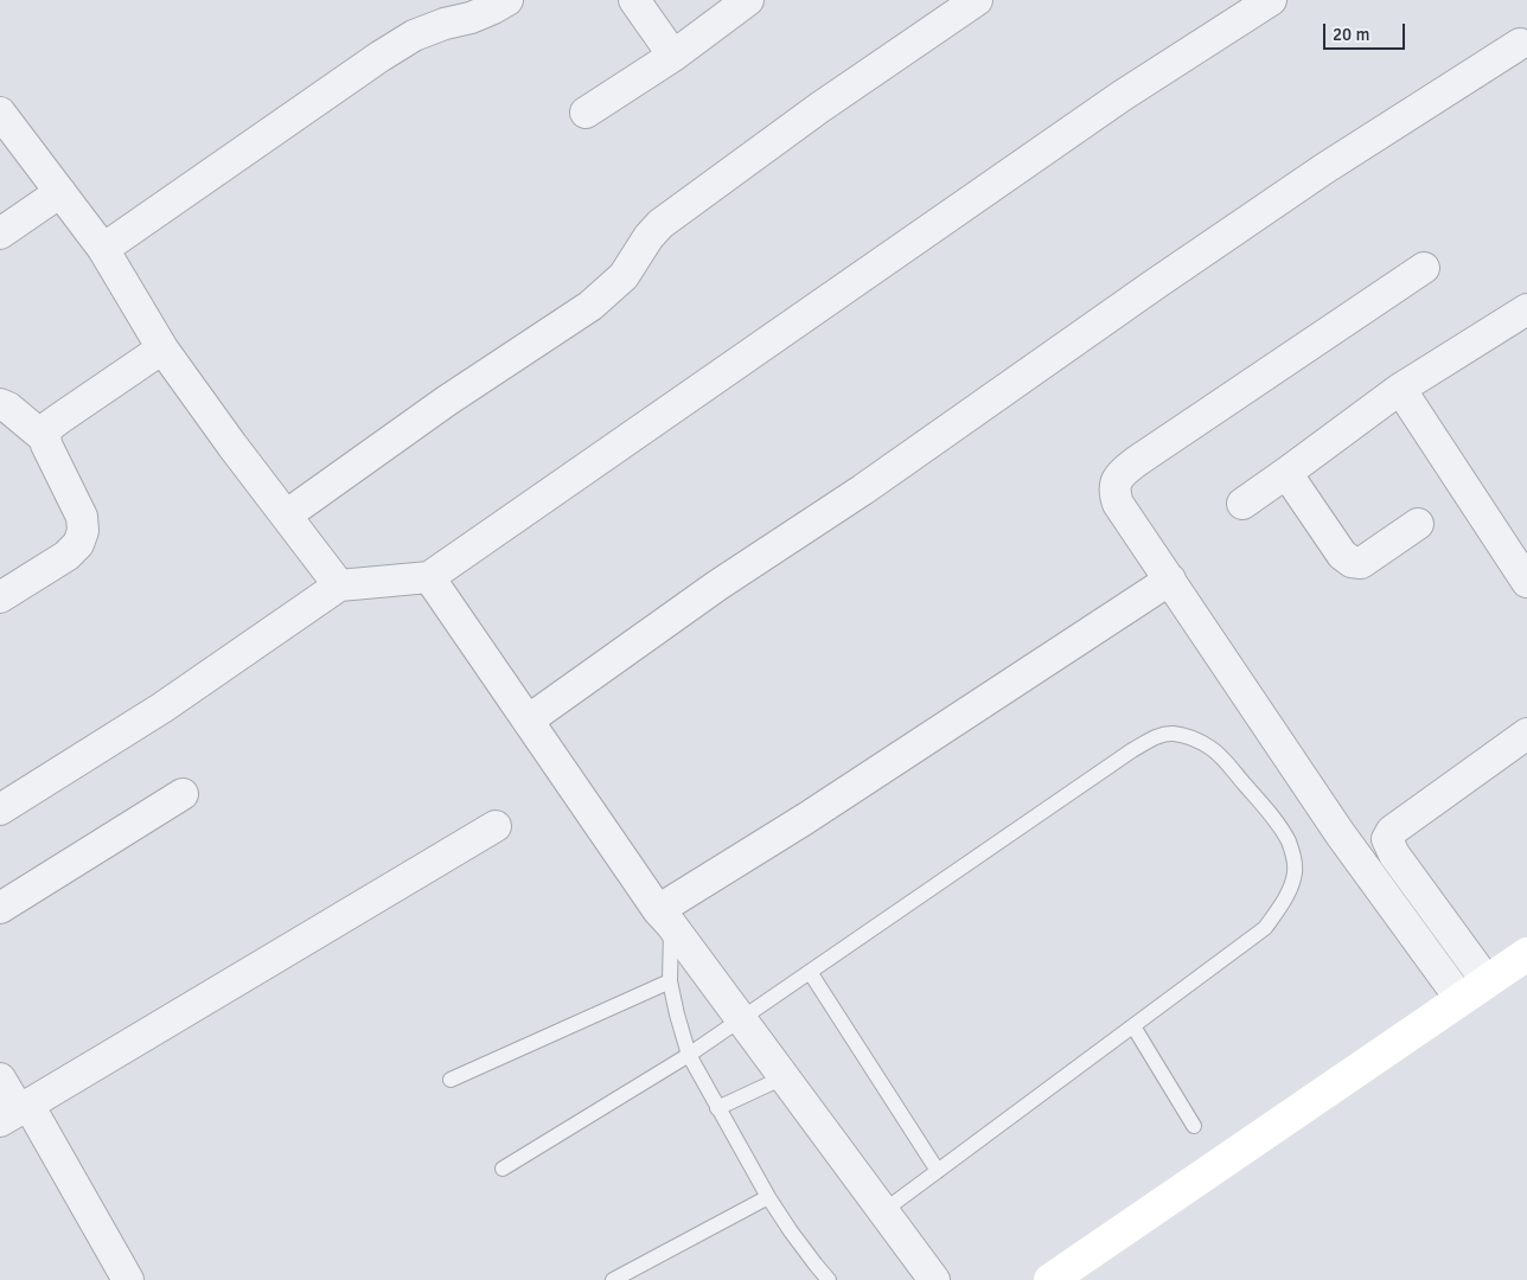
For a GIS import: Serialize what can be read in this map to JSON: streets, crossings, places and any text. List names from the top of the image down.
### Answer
{
  "scale_bar": "20 m"
}
